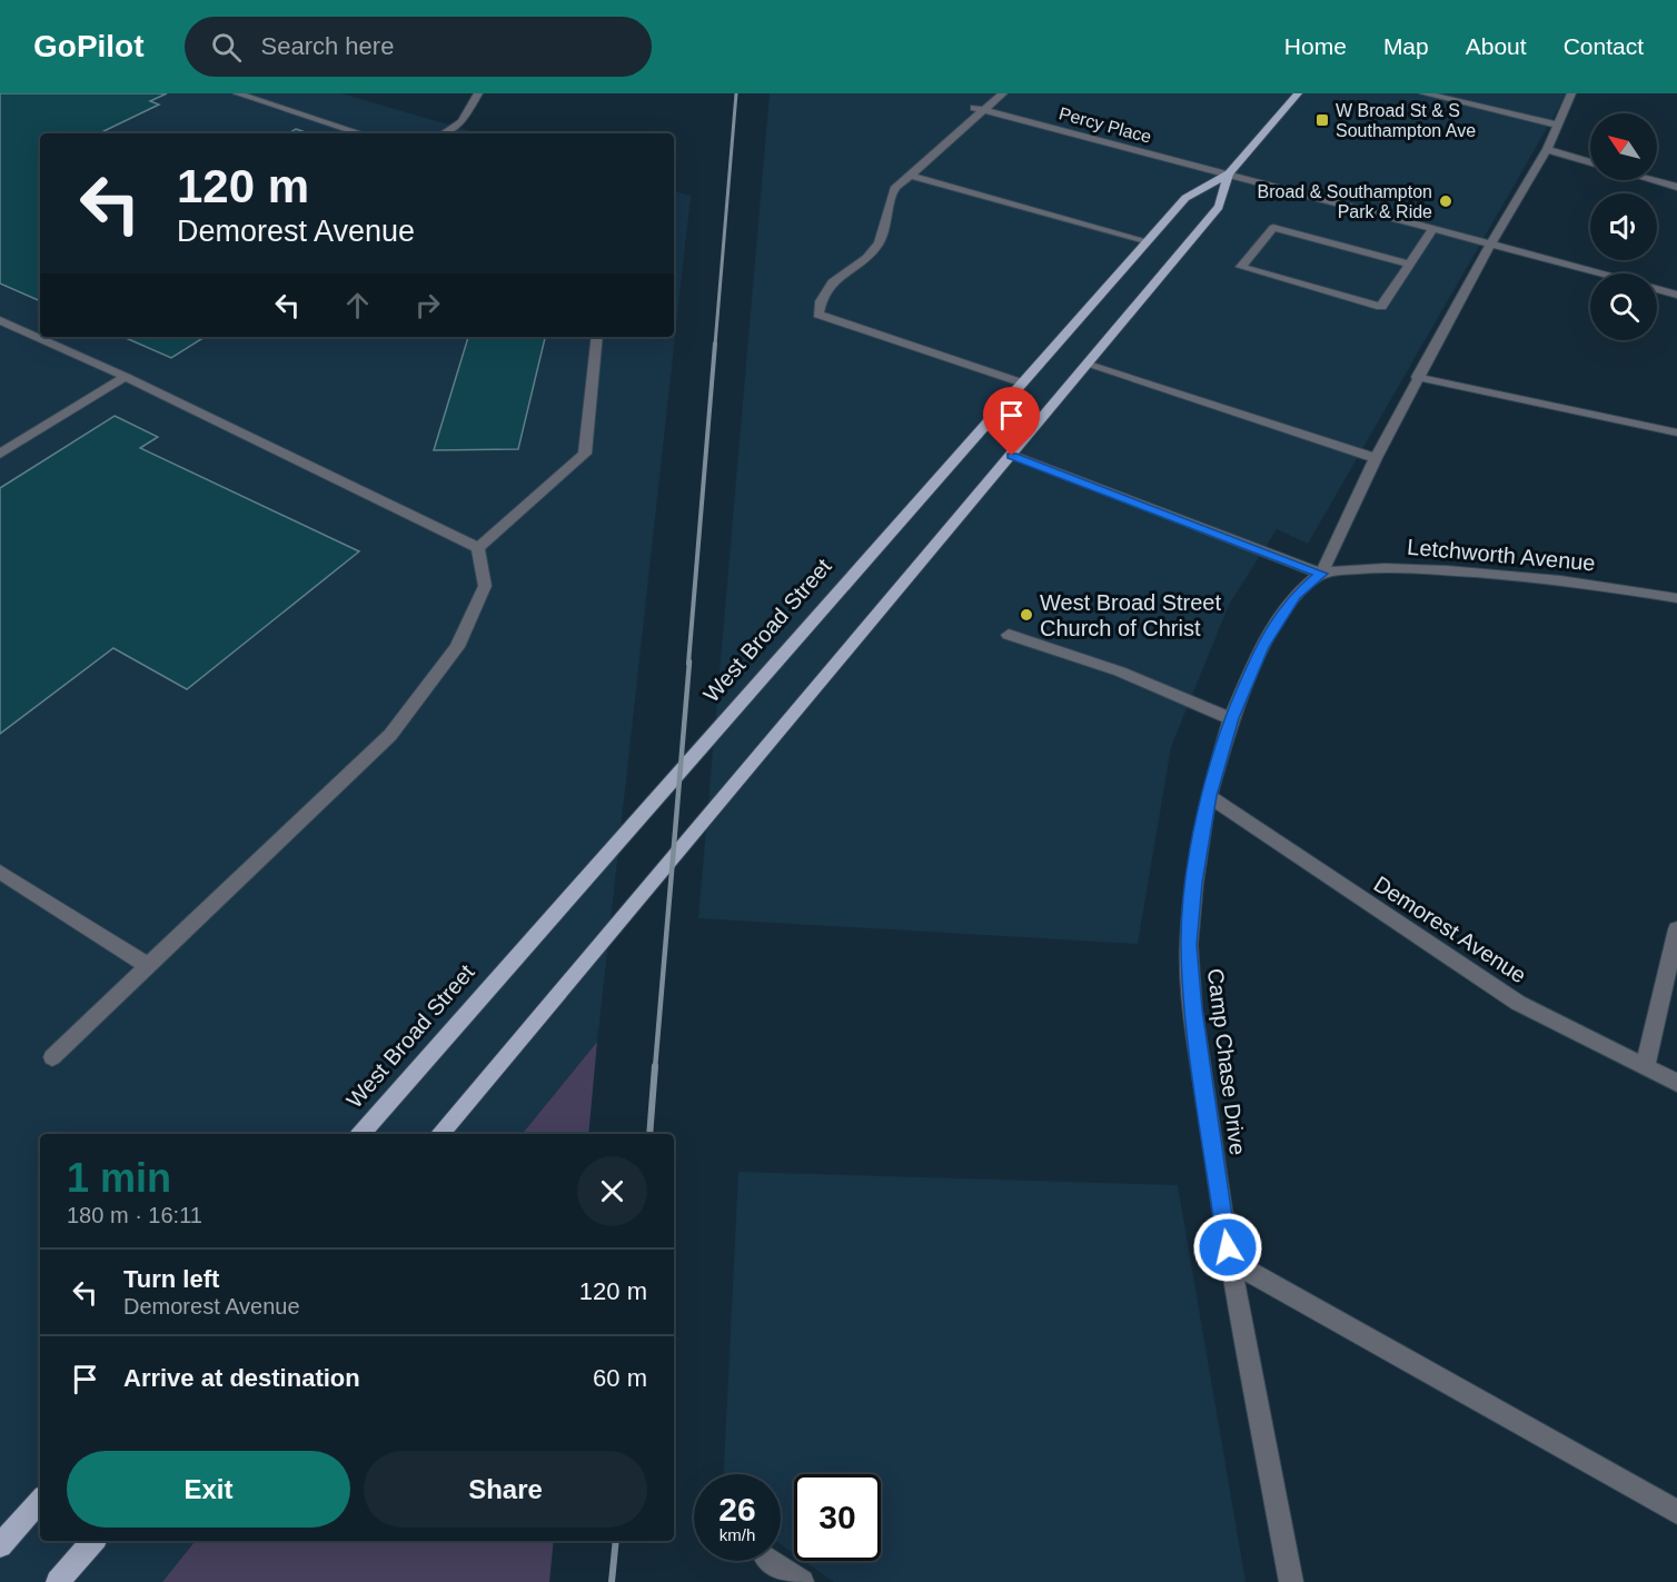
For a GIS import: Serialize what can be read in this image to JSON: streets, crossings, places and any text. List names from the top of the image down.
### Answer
{
  "streets": {
    "main road": ["West Broad Street"],
    "street": [
      "Percy Place",
      "Letchworth Avenue",
      "Demorest Avenue",
      "Camp Chase Drive"
    ]
  },
  "crossings": [
    ["Percy Place", "West Broad Street"],
    ["Letchworth Avenue", "Camp Chase Drive"],
    ["Demorest Avenue", "Camp Chase Drive"]
  ],
  "places": {
    "transit": ["W Broad St & S Southampton Ave"],
    "other": ["Broad & Southampton Park & Ride", "West Broad Street Church of Christ"]
  },
  "north": "top left",
  "page": {
    "header": "GoPilot",
    "search": "Search here",
    "nav": [
      "Home",
      "Map",
      "About",
      "Contact"
    ],
    "turn": ["120 m", "Demorest Avenue"],
    "heading": ["1 min", "180 m · 16:11"],
    "list": [
      {
        "name": "Turn left",
        "note": "Demorest Avenue",
        "value": "120 m"
      },
      {
        "name": "Arrive at destination",
        "value": "60 m"
      }
    ],
    "buttons": ["Exit", "Share"],
    "speed": "26 km/h",
    "limit": "30"
  }
}
